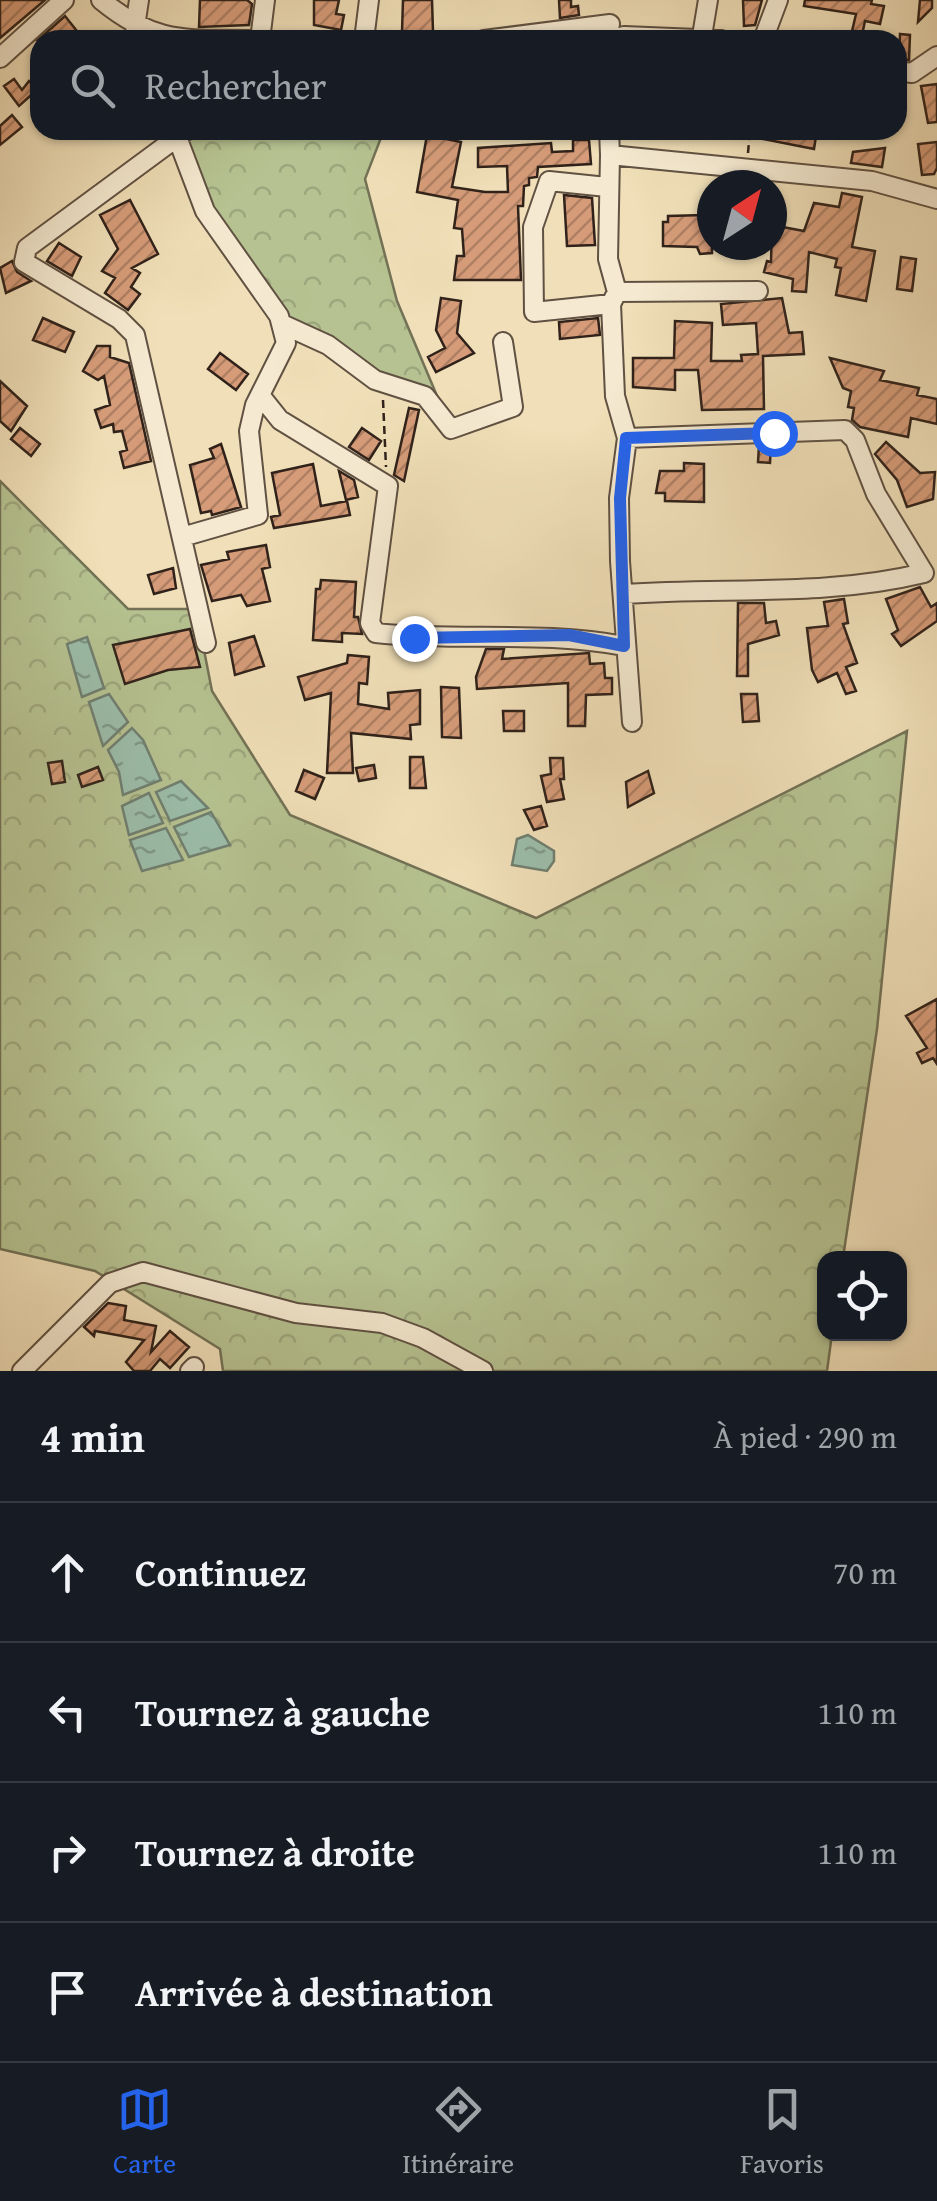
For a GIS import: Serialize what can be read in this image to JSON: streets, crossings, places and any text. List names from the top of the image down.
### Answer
{
  "north": "top right",
  "page": {
    "search": "Rechercher",
    "heading": ["4 min", "À pied · 290 m"],
    "list": [
      ["Continuez", "70 m"],
      ["Tournez à gauche", "110 m"],
      ["Tournez à droite", "110 m"],
      "Arrivée à destination"
    ],
    "nav": ["Carte", "Itinéraire", "Favoris"]
  }
}
